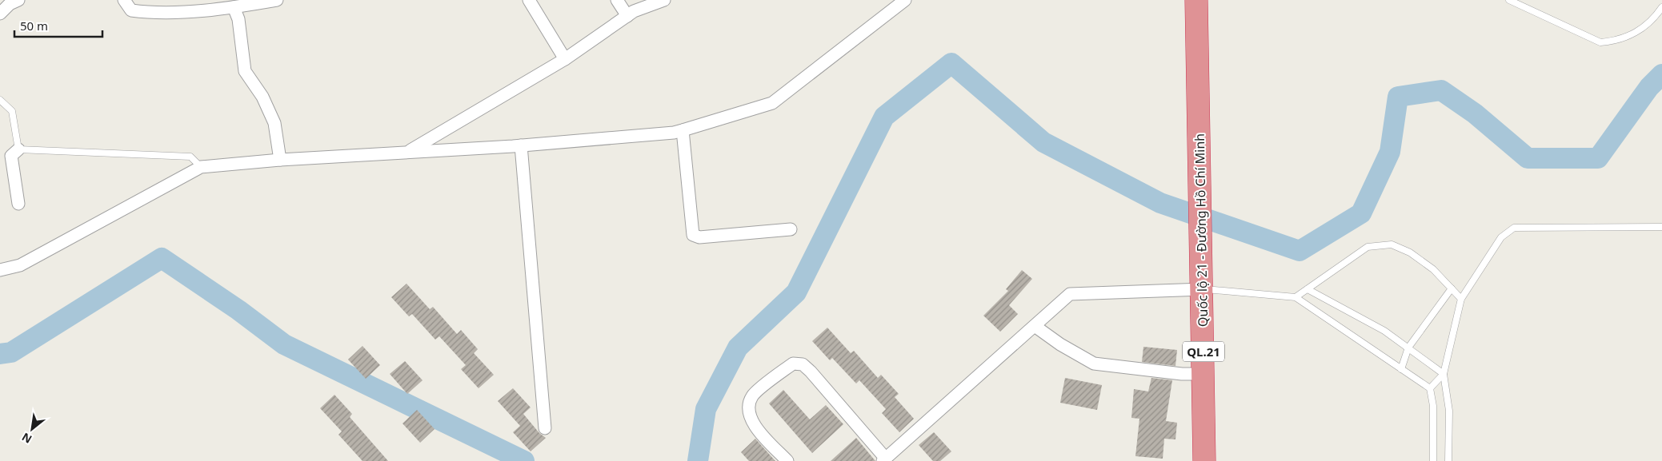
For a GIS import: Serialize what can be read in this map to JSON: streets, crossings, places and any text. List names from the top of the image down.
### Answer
{
  "streets": {
    "highway": ["Quốc lộ 21 - Đường Hồ Chí Minh", "QL.21"]
  },
  "scale_bar": "50 m",
  "north": "bottom left"
}
